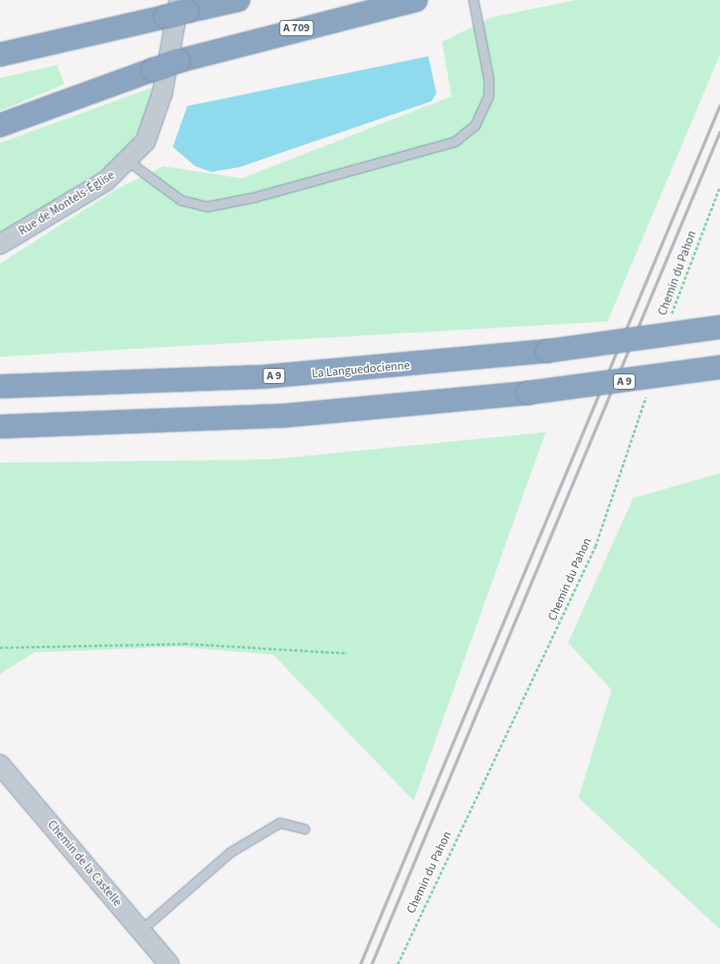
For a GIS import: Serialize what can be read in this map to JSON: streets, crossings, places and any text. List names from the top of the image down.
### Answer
{
  "streets": {
    "highway": ["A 709", "La Languedocienne", "A 9"],
    "street": ["Rue de Montels-Église", "Chemin de la Castelle"],
    "path": ["Chemin du Pahon"]
  }
}
